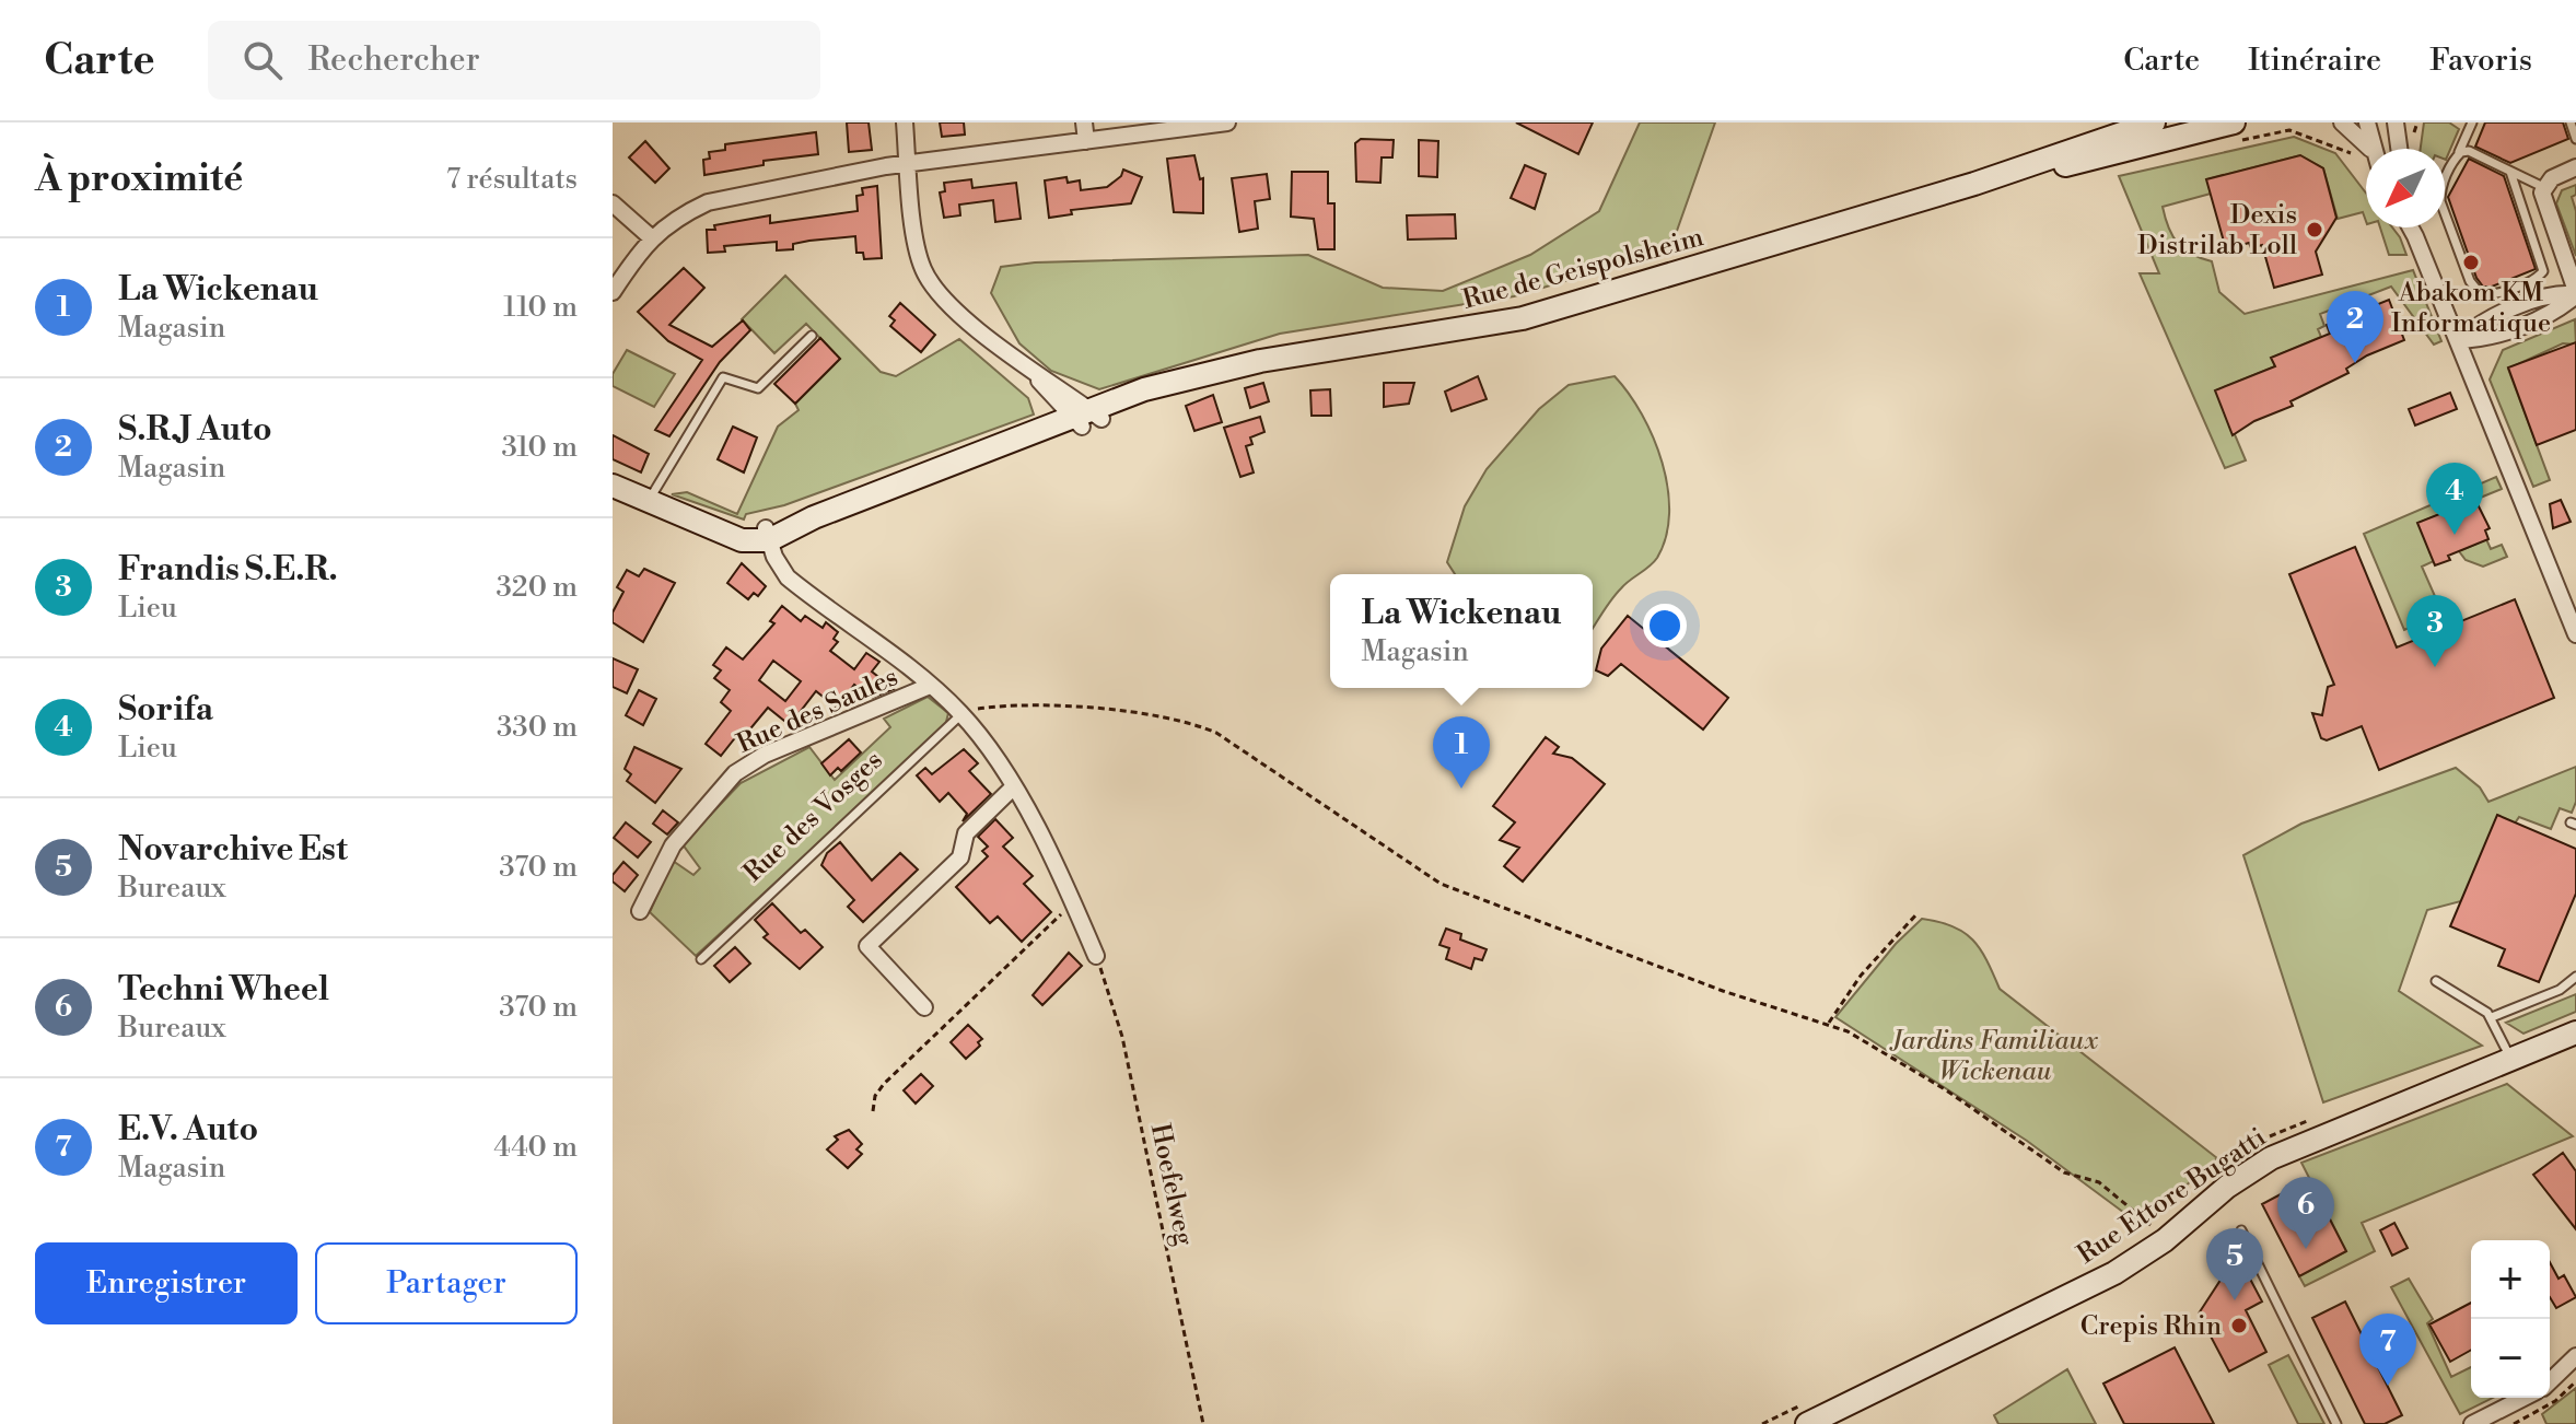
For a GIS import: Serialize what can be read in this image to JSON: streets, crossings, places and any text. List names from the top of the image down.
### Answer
{
  "streets": {
    "main road": ["Rue de Geispolsheim", "Rue Ettore Bugatti"],
    "street": ["Rue des Saules"],
    "lane": ["Rue des Vosges"],
    "path": ["Hoefelweg"]
  },
  "parks": ["Jardins Familiaux Wickenau"],
  "places": ["Dexis Distrilab Loll", "Abakom KM Informatique", "Crepis Rhin"],
  "north": "bottom left",
  "page": {
    "header": "Carte",
    "search": "Rechercher",
    "nav": ["Carte", "Itinéraire", "Favoris"],
    "heading": ["À proximité", "7 résultats"],
    "list": [
      {
        "mark": "1",
        "name": "La Wickenau",
        "note": "Magasin",
        "value": "110 m"
      },
      {
        "mark": "2",
        "name": "S.R.J Auto",
        "note": "Magasin",
        "value": "310 m"
      },
      {
        "mark": "3",
        "name": "Frandis S.E.R.",
        "note": "Lieu",
        "value": "320 m"
      },
      {
        "mark": "4",
        "name": "Sorifa",
        "note": "Lieu",
        "value": "330 m"
      },
      {
        "mark": "5",
        "name": "Novarchive Est",
        "note": "Bureaux",
        "value": "370 m"
      },
      {
        "mark": "6",
        "name": "Techni Wheel",
        "note": "Bureaux",
        "value": "370 m"
      },
      {
        "mark": "7",
        "name": "E.V. Auto",
        "note": "Magasin",
        "value": "440 m"
      }
    ],
    "pins": [
      "2",
      "4",
      "3",
      "1",
      "6",
      "5",
      "7"
    ],
    "popup": ["La Wickenau", "Magasin"],
    "buttons": ["Enregistrer", "Partager"],
    "map_buttons": ["+", "−"]
  }
}
